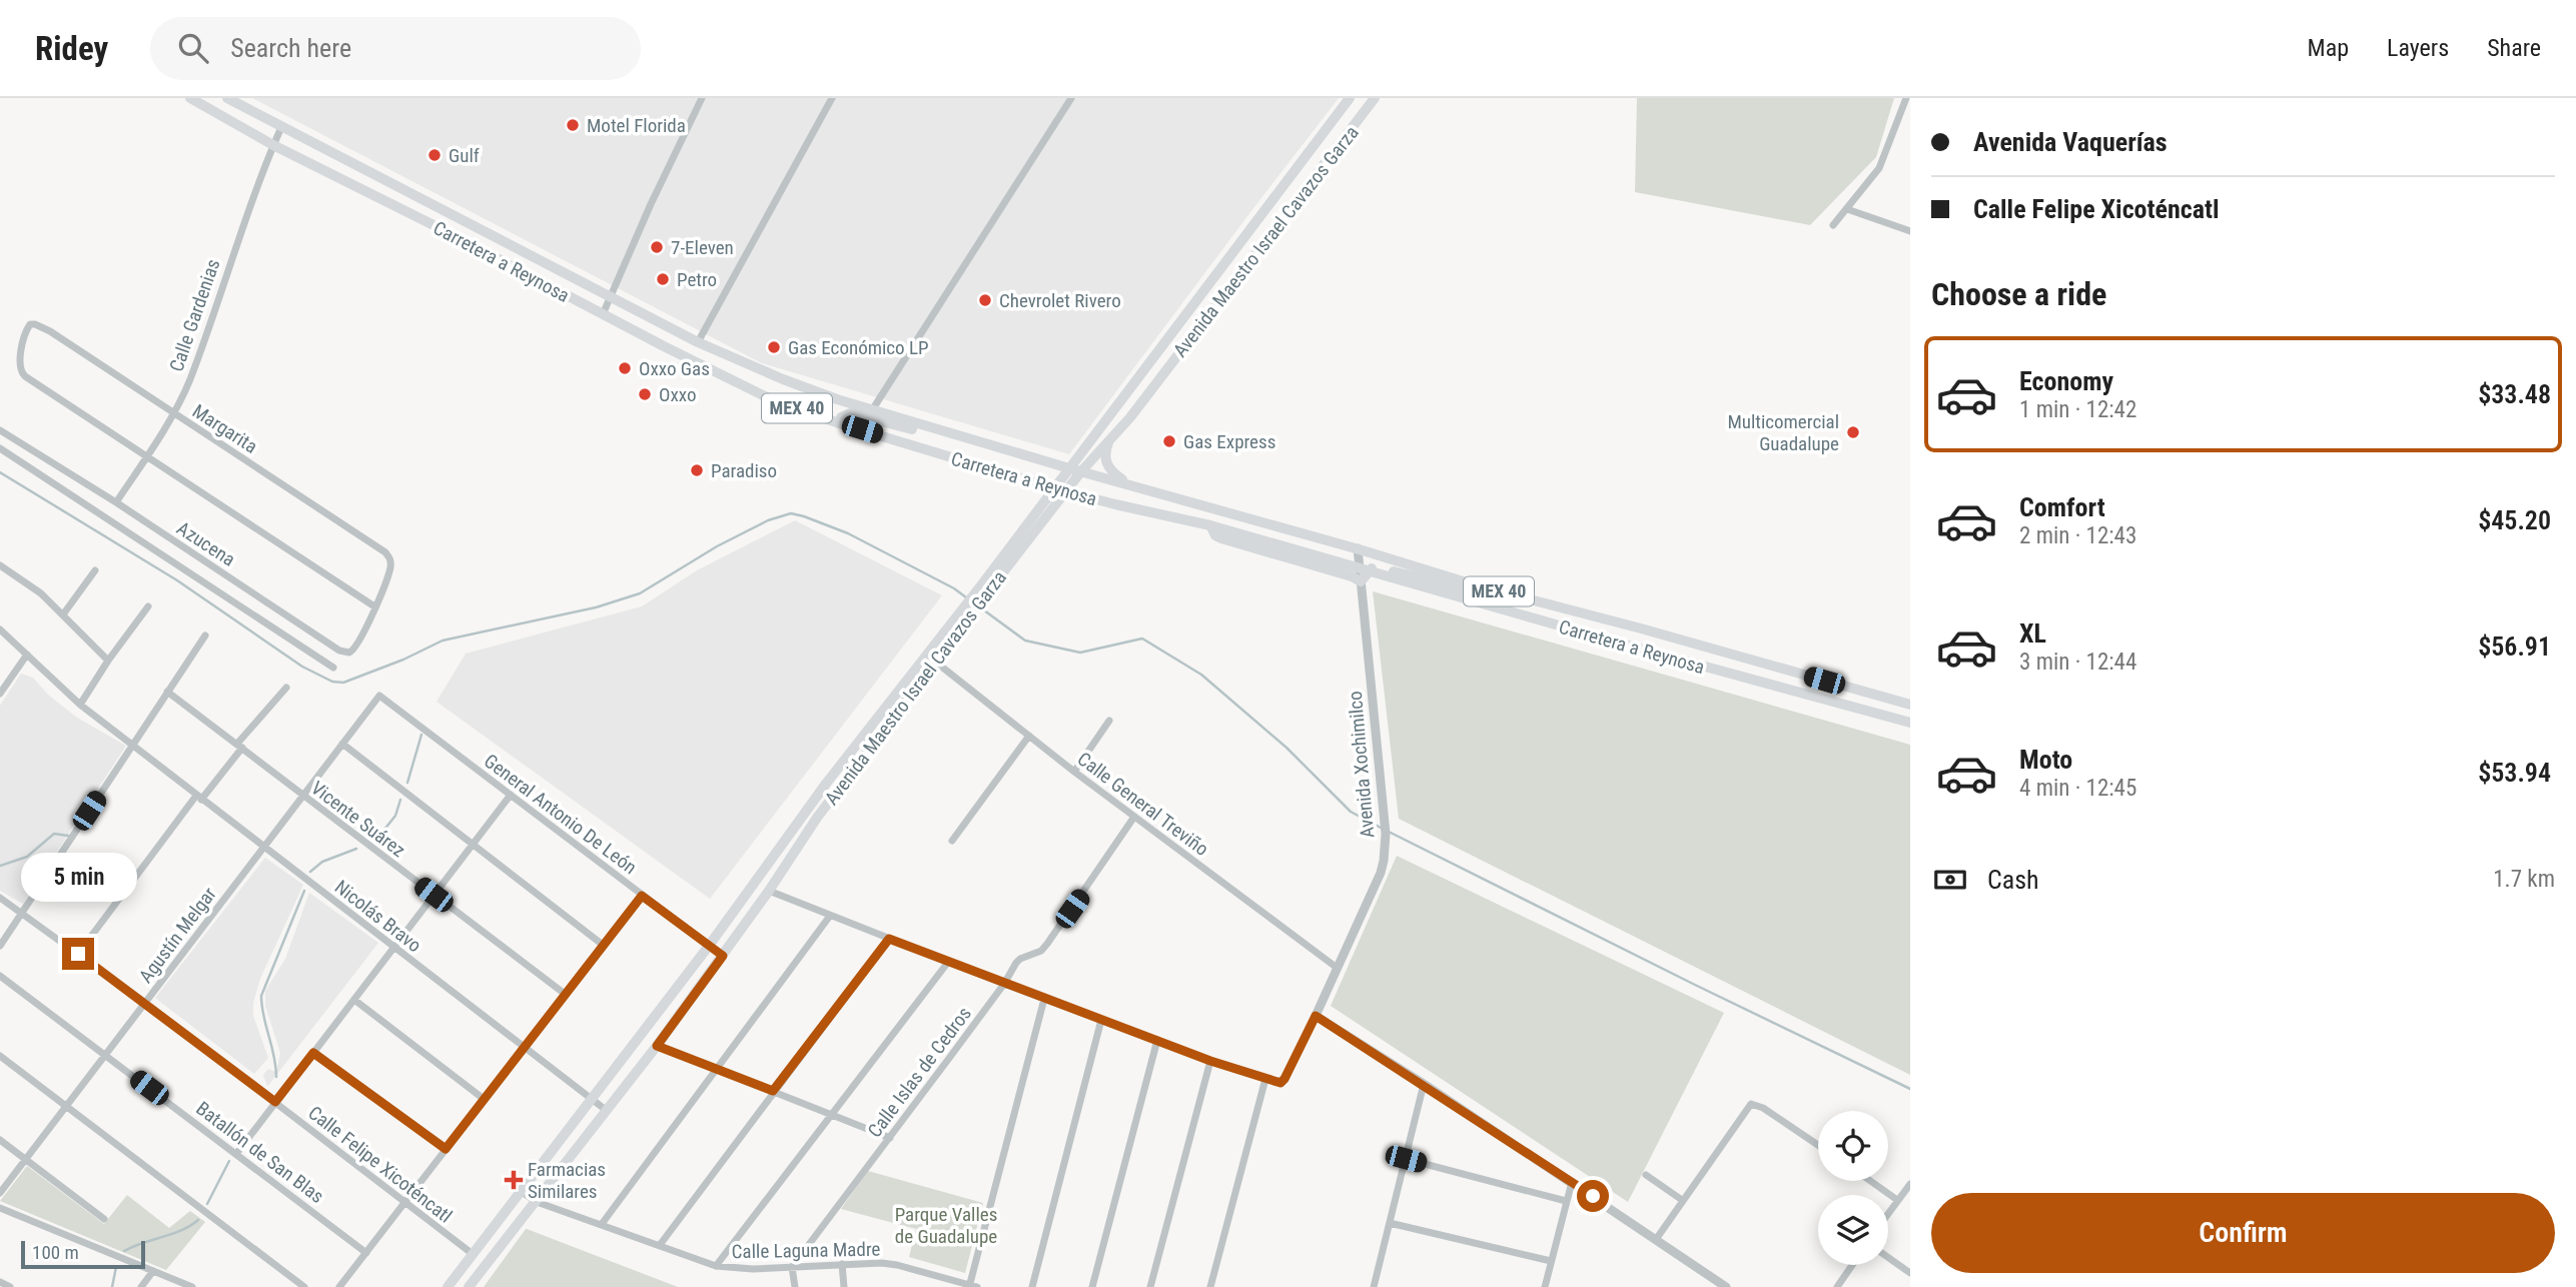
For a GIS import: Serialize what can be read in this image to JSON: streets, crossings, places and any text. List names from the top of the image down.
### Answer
{
  "streets": {
    "main road": ["Avenida Maestro Israel Cavazos Garza", "Carretera a Reynosa", "MEX 40"],
    "street": [
      "Calle Gardenias",
      "Margarita",
      "Azucena",
      "Avenida Xochimilco",
      "Calle General Treviño",
      "General Antonio De León",
      "Vicente Suárez",
      "Nicolás Bravo",
      "Agustín Melgar",
      "Calle Islas de Cedros",
      "Batallón de San Blas",
      "Calle Felipe Xicoténcatl",
      "Calle Laguna Madre"
    ]
  },
  "crossings": [
    ["Avenida Maestro Israel Cavazos Garza", "Carretera a Reynosa"],
    ["Avenida Maestro Israel Cavazos Garza", "Calle General Treviño"],
    ["Avenida Maestro Israel Cavazos Garza", "General Antonio De León"],
    ["Avenida Maestro Israel Cavazos Garza", "Nicolás Bravo"],
    ["Avenida Maestro Israel Cavazos Garza", "Calle Felipe Xicoténcatl"],
    ["Avenida Maestro Israel Cavazos Garza", "Calle Laguna Madre"],
    ["Carretera a Reynosa", "Calle Gardenias"],
    ["Calle Gardenias", "Margarita"],
    ["Calle Gardenias", "Azucena"],
    ["Margarita", "Azucena"],
    ["Avenida Xochimilco", "Calle General Treviño"],
    ["Calle General Treviño", "Calle Islas de Cedros"],
    ["General Antonio De León", "Agustín Melgar"],
    ["Vicente Suárez", "Agustín Melgar"],
    ["Nicolás Bravo", "Agustín Melgar"],
    ["Agustín Melgar", "Batallón de San Blas"],
    ["Agustín Melgar", "Calle Felipe Xicoténcatl"],
    ["Calle Islas de Cedros", "Calle Laguna Madre"]
  ],
  "parks": ["Parque Valles de Guadalupe"],
  "places": {
    "other": [
      "Motel Florida",
      "Gulf",
      "7-Eleven",
      "Petro",
      "Chevrolet Rivero",
      "Gas Económico LP",
      "Oxxo Gas",
      "Oxxo",
      "Multicomercial Guadalupe",
      "Gas Express",
      "Paradiso"
    ],
    "health": ["Farmacias Similares"]
  },
  "scale_bar": "100 m",
  "page": {
    "header": "Ridey",
    "search": "Search here",
    "nav": ["Map", "Layers", "Share"],
    "banner": ["Avenida Vaquerías", "Calle Felipe Xicoténcatl"],
    "heading": "Choose a ride",
    "list": [
      {
        "name": "Economy",
        "note": "1 min · 12:42",
        "value": "$33.48"
      },
      {
        "name": "Comfort",
        "note": "2 min · 12:43",
        "value": "$45.20"
      },
      {
        "name": "XL",
        "note": "3 min · 12:44",
        "value": "$56.91"
      },
      {
        "name": "Moto",
        "note": "4 min · 12:45",
        "value": "$53.94"
      }
    ],
    "pay": ["Cash", "1.7 km"],
    "bubble": "5 min",
    "buttons": "Confirm",
    "scale": "100 m"
  }
}
